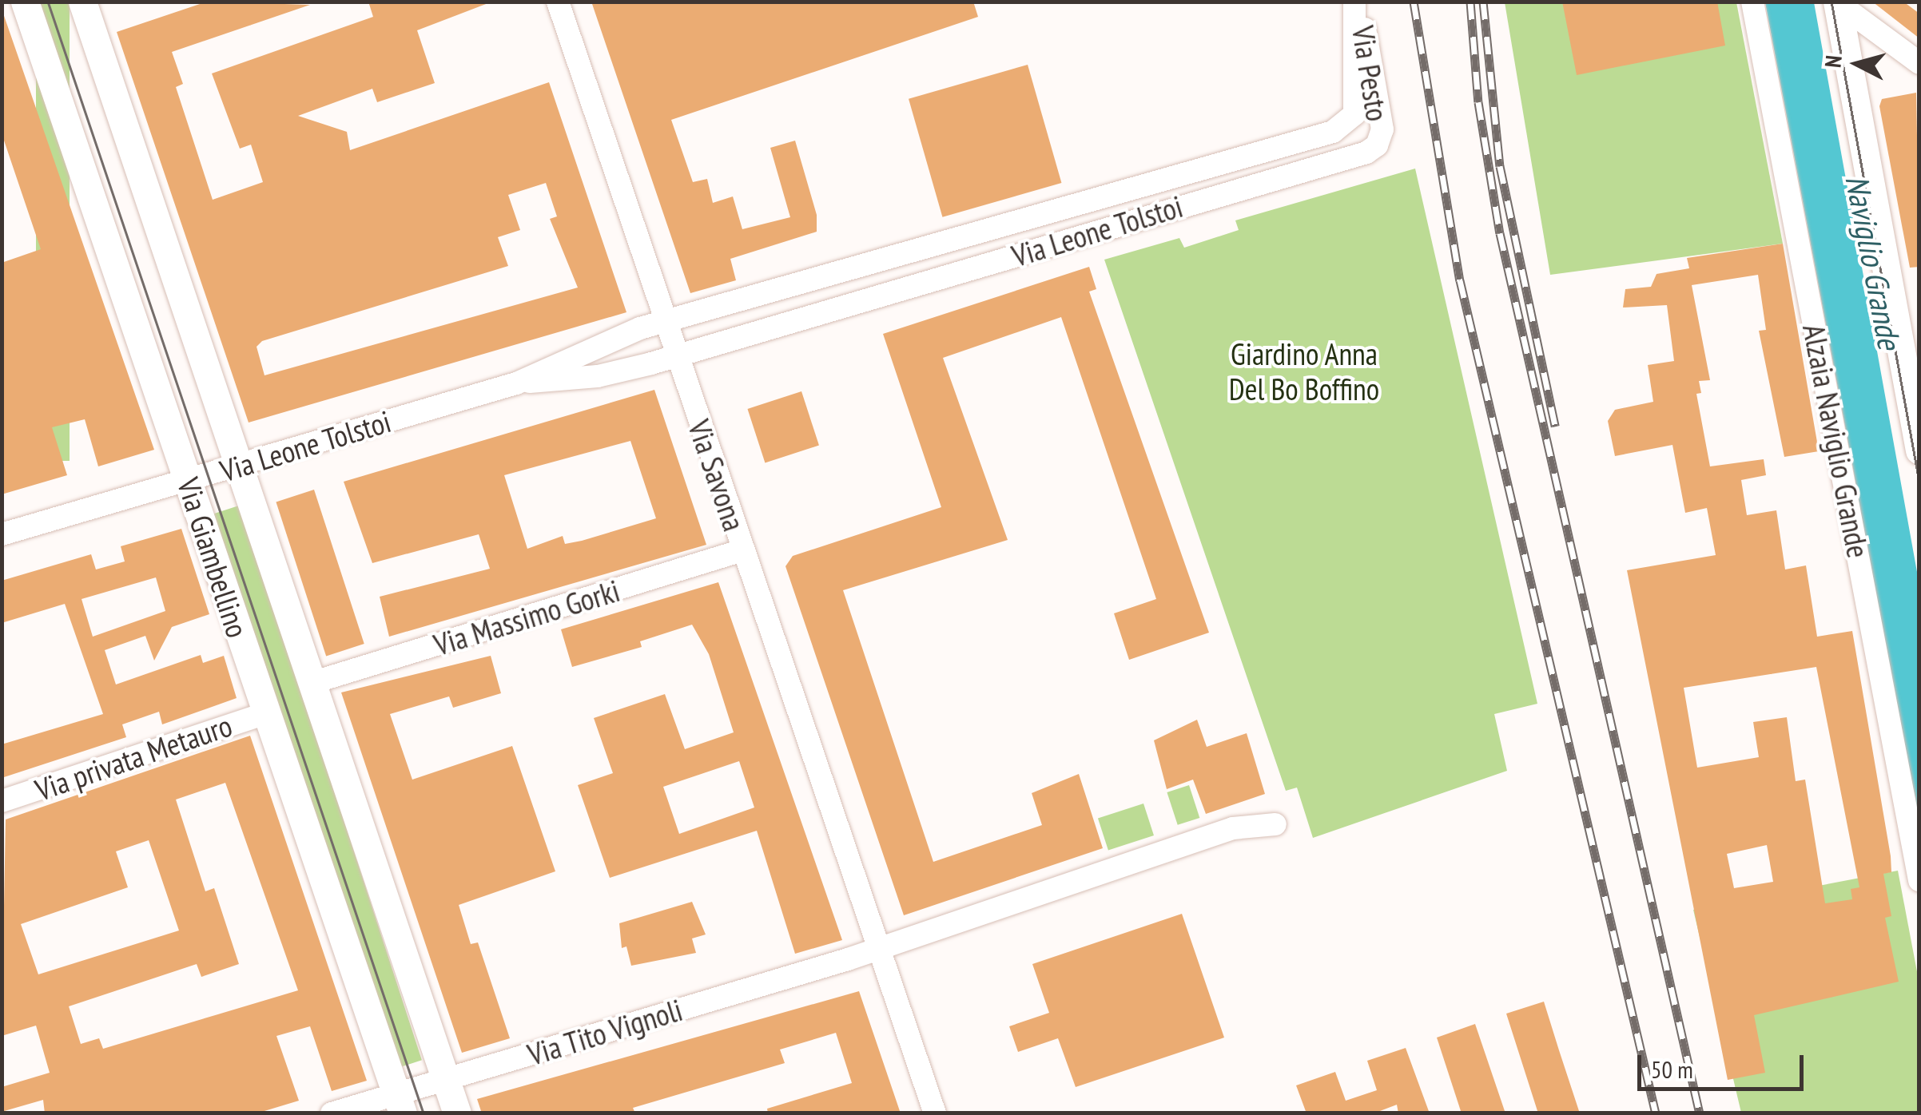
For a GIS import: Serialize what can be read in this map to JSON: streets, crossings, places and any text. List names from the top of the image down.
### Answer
{
  "streets": {
    "street": [
      "Via Pesto",
      "Via Leone Tolstoi",
      "Alzaia Naviglio Grande",
      "Via Savona",
      "Via Giambellino",
      "Via Massimo Gorki",
      "Via privata Metauro",
      "Via Tito Vignoli"
    ]
  },
  "crossings": [
    ["Via Pesto", "Via Leone Tolstoi"],
    ["Via Leone Tolstoi", "Via Savona"],
    ["Via Leone Tolstoi", "Via Giambellino"],
    ["Via Savona", "Via Massimo Gorki"],
    ["Via Savona", "Via Tito Vignoli"],
    ["Via Giambellino", "Via Massimo Gorki"],
    ["Via Giambellino", "Via privata Metauro"],
    ["Via Giambellino", "Via Tito Vignoli"]
  ],
  "water": ["Naviglio Grande"],
  "parks": ["Giardino Anna Del Bo Boffino"],
  "scale_bar": "50 m",
  "north": "left"
}
